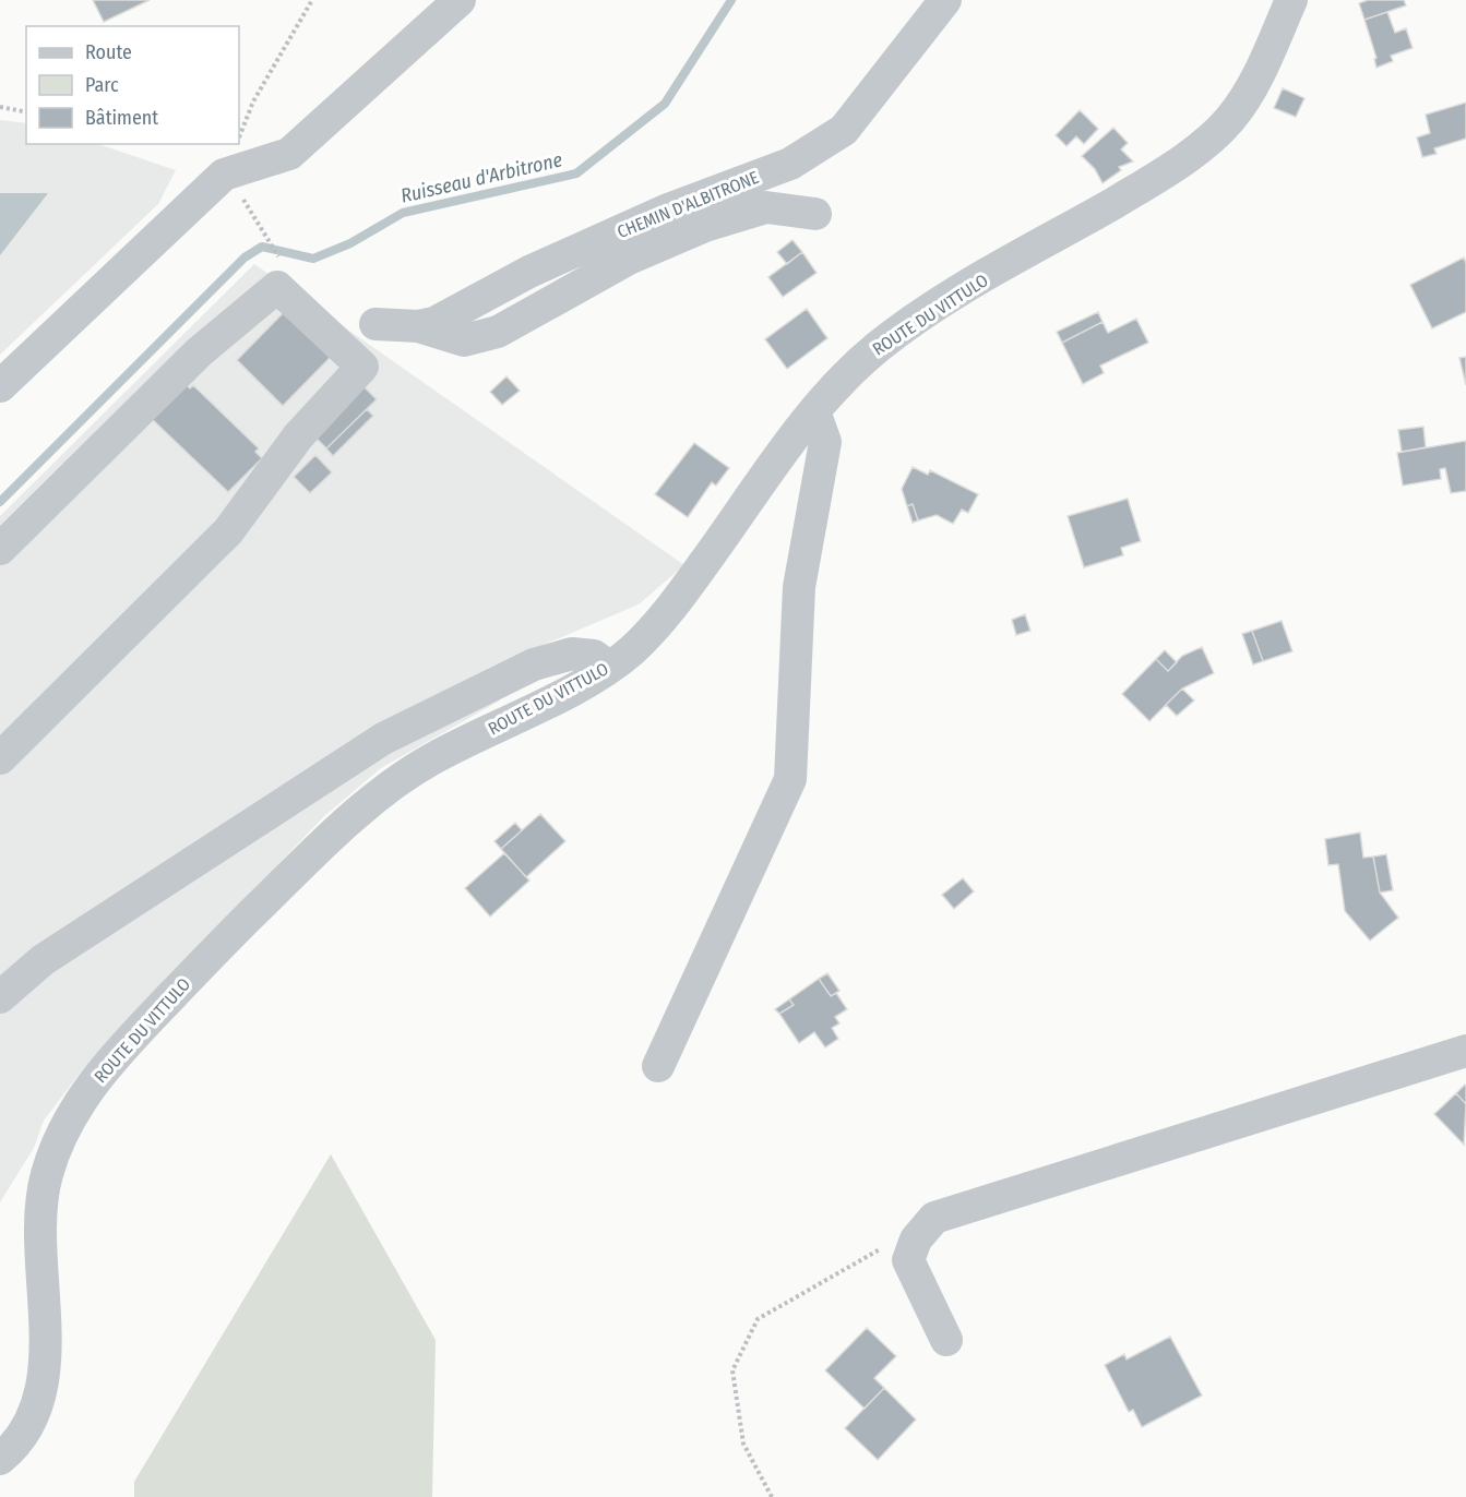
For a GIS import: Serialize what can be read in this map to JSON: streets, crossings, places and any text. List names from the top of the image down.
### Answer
{
  "streets": {
    "street": ["CHEMIN D'ALBITRONE", "ROUTE DU VITTULO"]
  },
  "water": ["Ruisseau d'Arbitrone"],
  "legend": ["Route", "Parc", "Bâtiment"]
}
